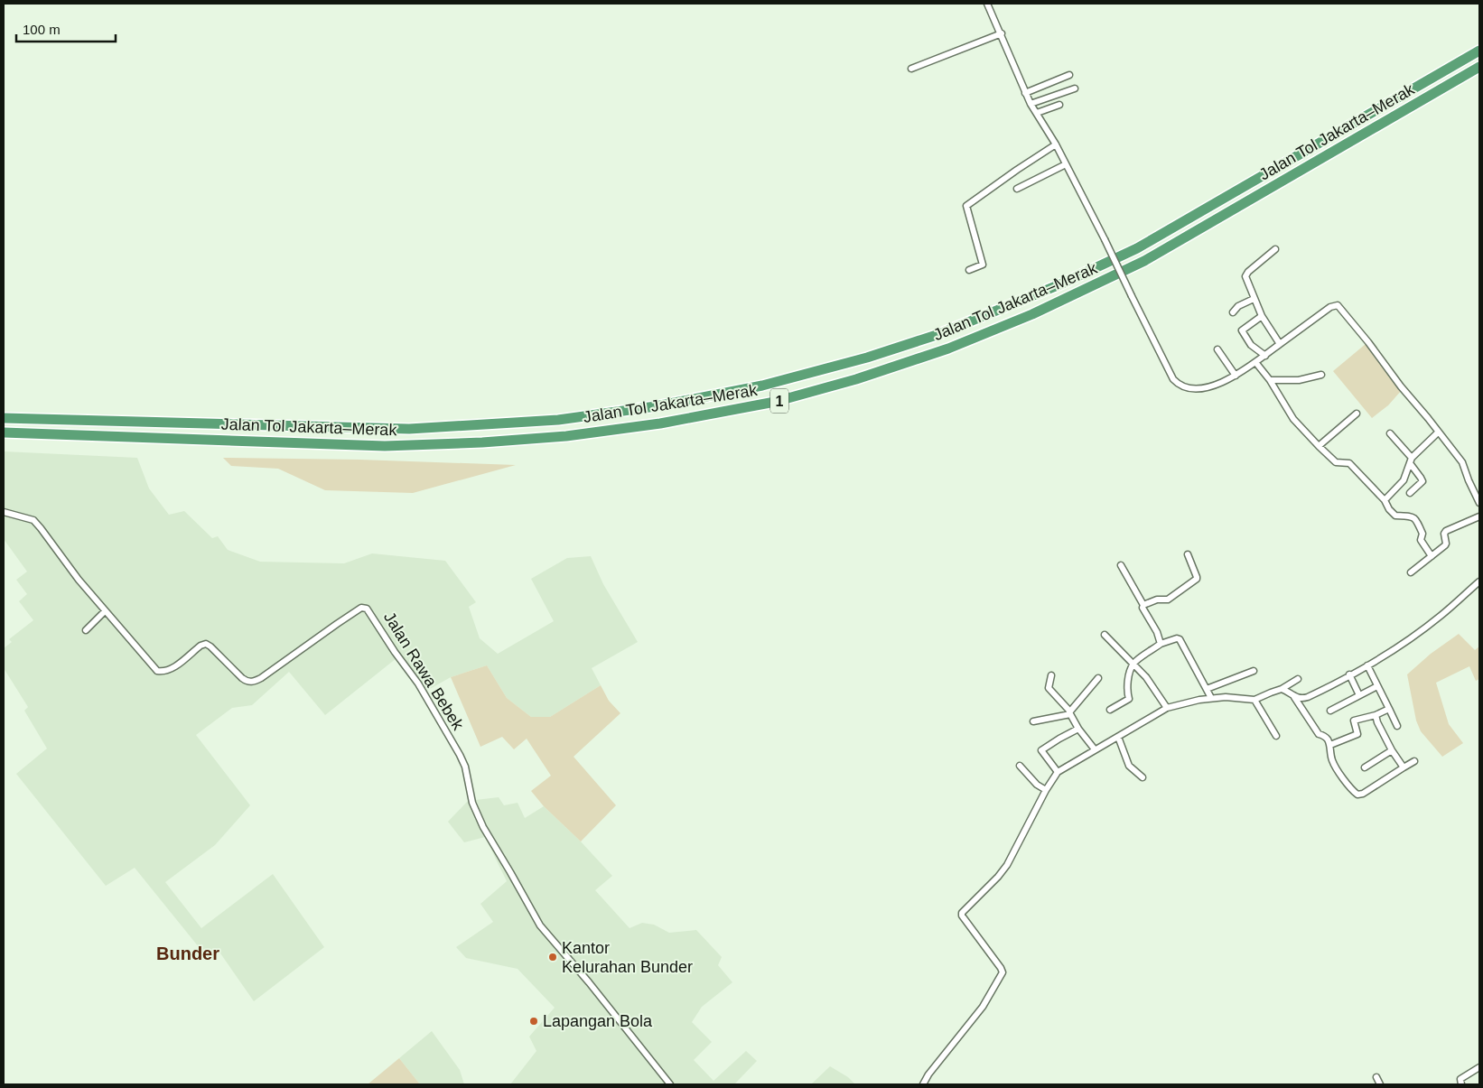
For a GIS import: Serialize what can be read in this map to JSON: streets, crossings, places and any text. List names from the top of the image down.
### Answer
{
  "streets": {
    "highway": ["Jalan Tol Jakarta–Merak", "1"],
    "street": ["Jalan Rawa Bebek"]
  },
  "districts": ["Bunder"],
  "places": ["Kantor Kelurahan Bunder", "Lapangan Bola"],
  "scale_bar": "100 m"
}
